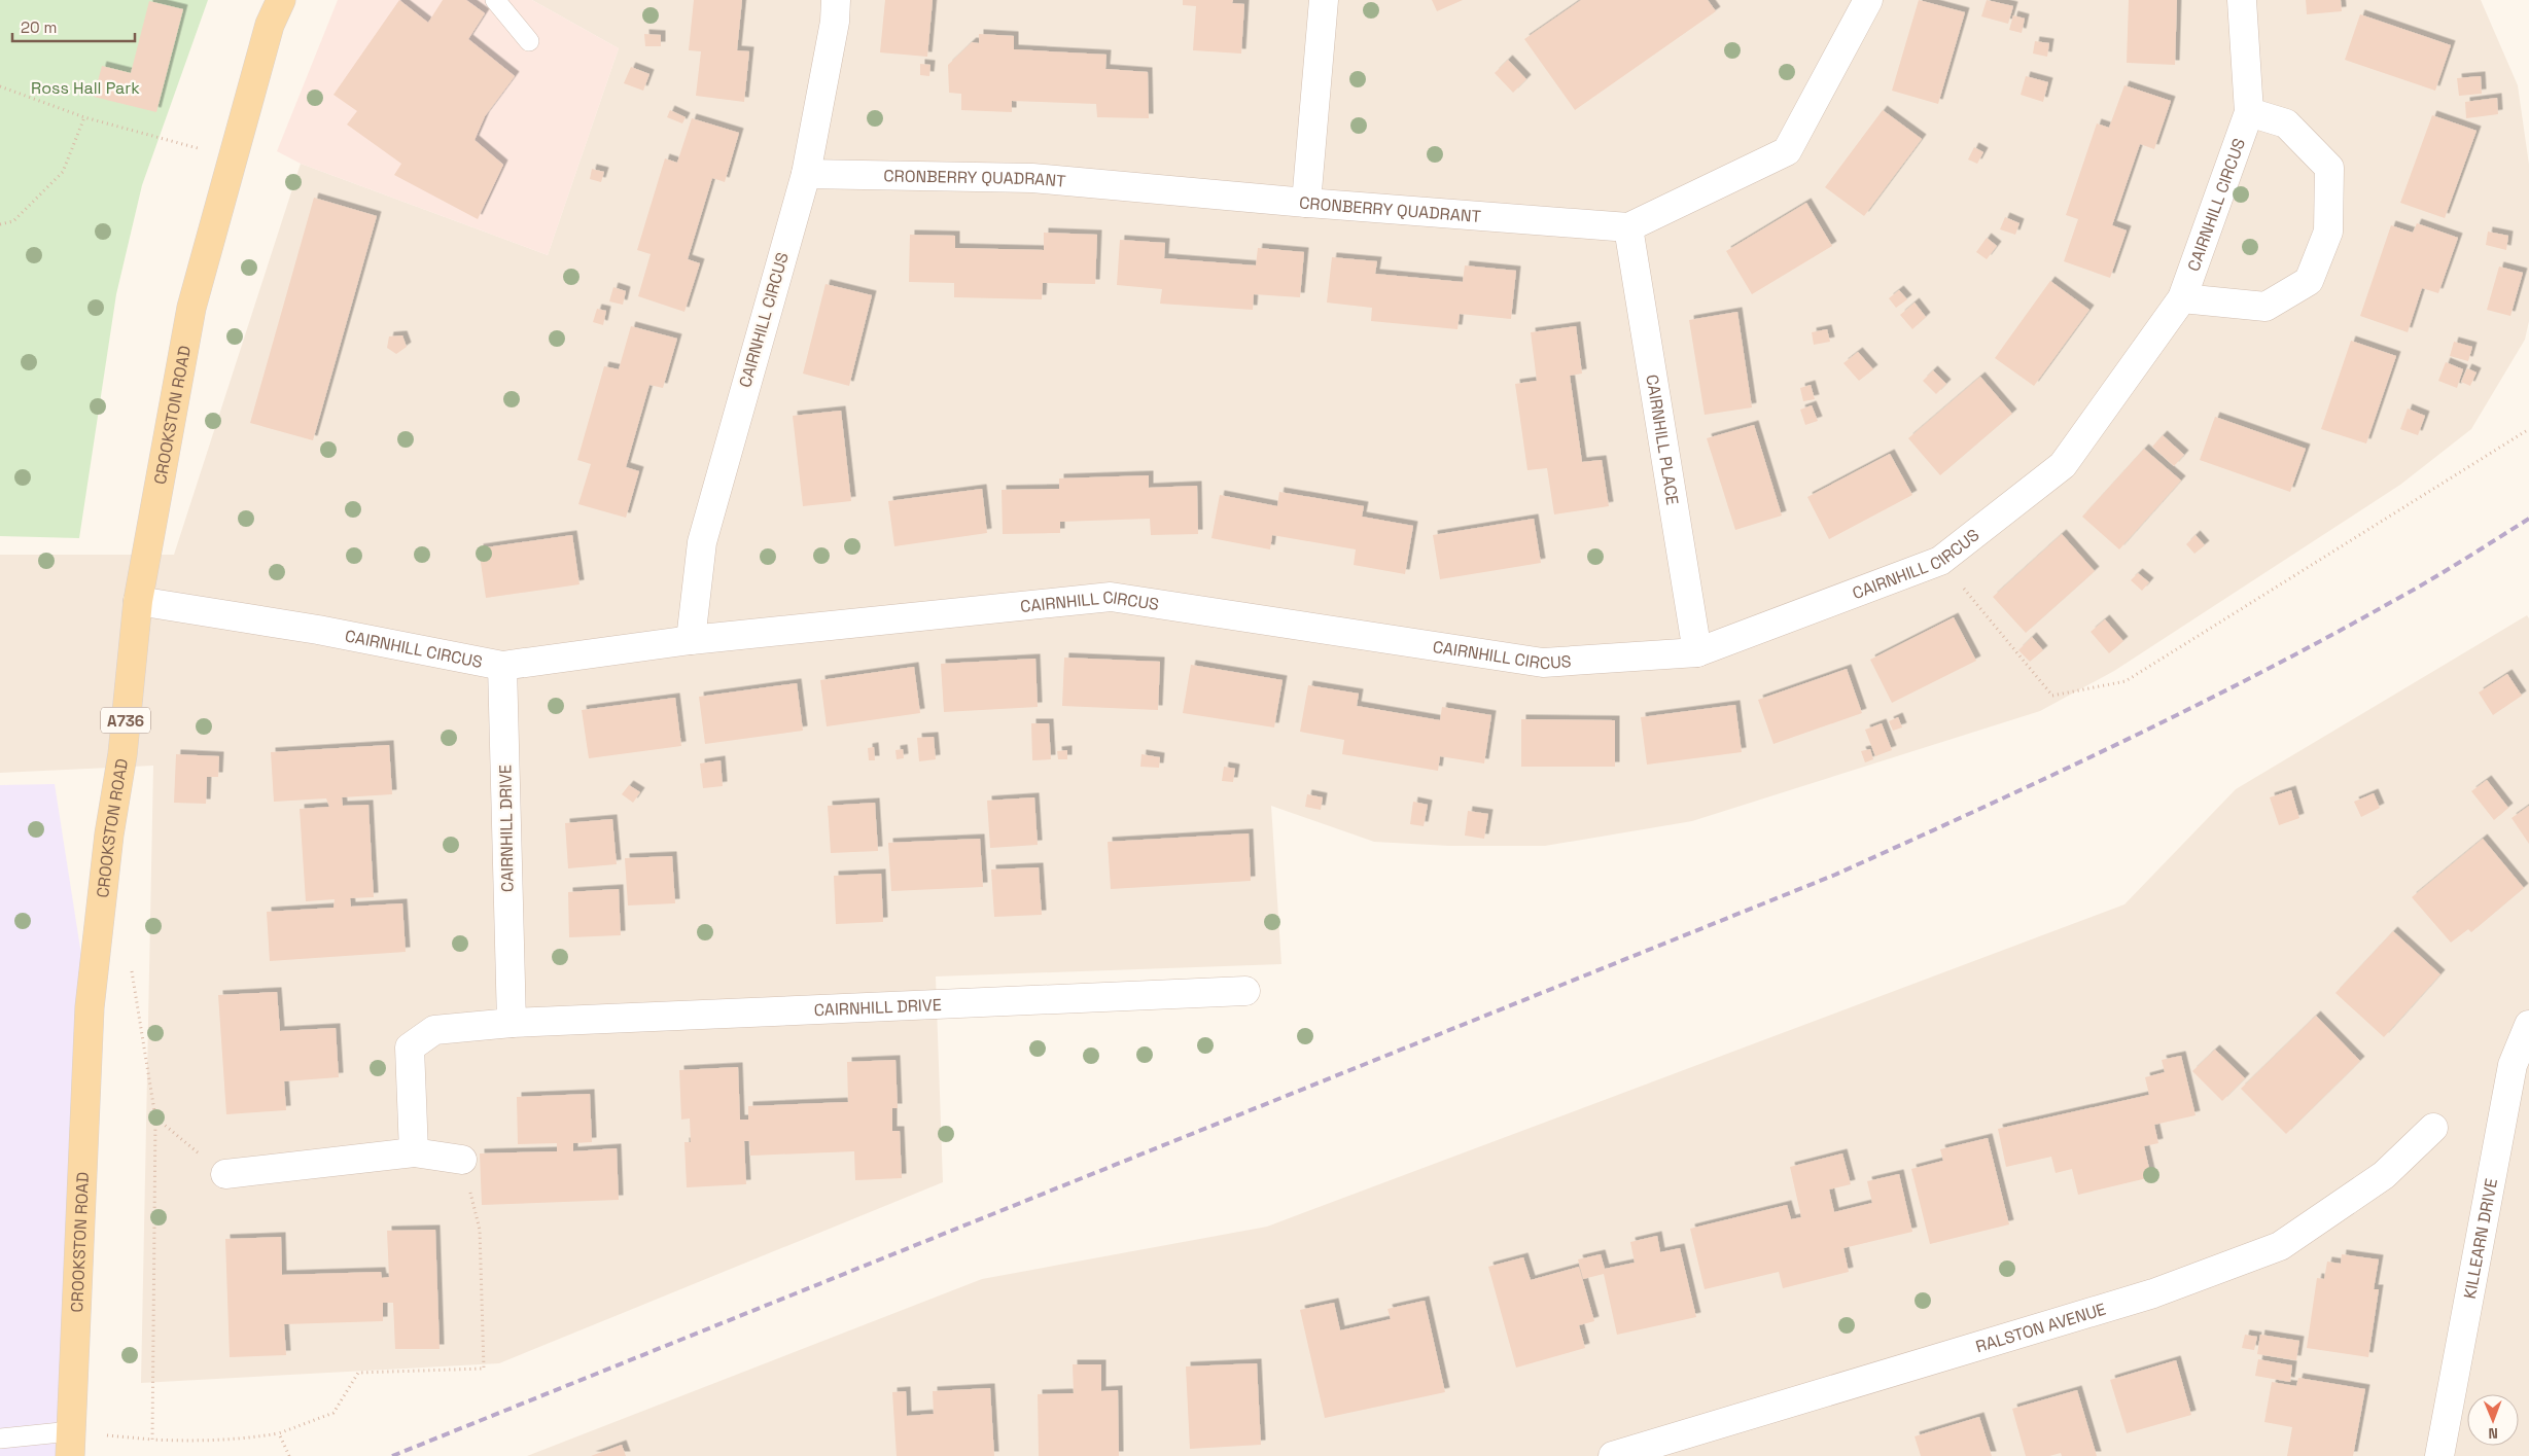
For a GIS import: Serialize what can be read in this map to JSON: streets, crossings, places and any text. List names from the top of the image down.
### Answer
{
  "streets": {
    "main road": ["CROOKSTON ROAD", "A736"],
    "street": [
      "CRONBERRY QUADRANT",
      "CAIRNHILL CIRCUS",
      "CAIRNHILL PLACE",
      "CAIRNHILL DRIVE",
      "KILLEARN DRIVE",
      "RALSTON AVENUE"
    ]
  },
  "crossings": [
    ["CRONBERRY QUADRANT", "CAIRNHILL CIRCUS"],
    ["CRONBERRY QUADRANT", "CAIRNHILL PLACE"],
    ["CAIRNHILL CIRCUS", "CROOKSTON ROAD"],
    ["CAIRNHILL CIRCUS", "CAIRNHILL PLACE"],
    ["CAIRNHILL CIRCUS", "CAIRNHILL DRIVE"]
  ],
  "parks": ["Ross Hall Park"],
  "scale_bar": "20 m",
  "north": "bottom"
}
